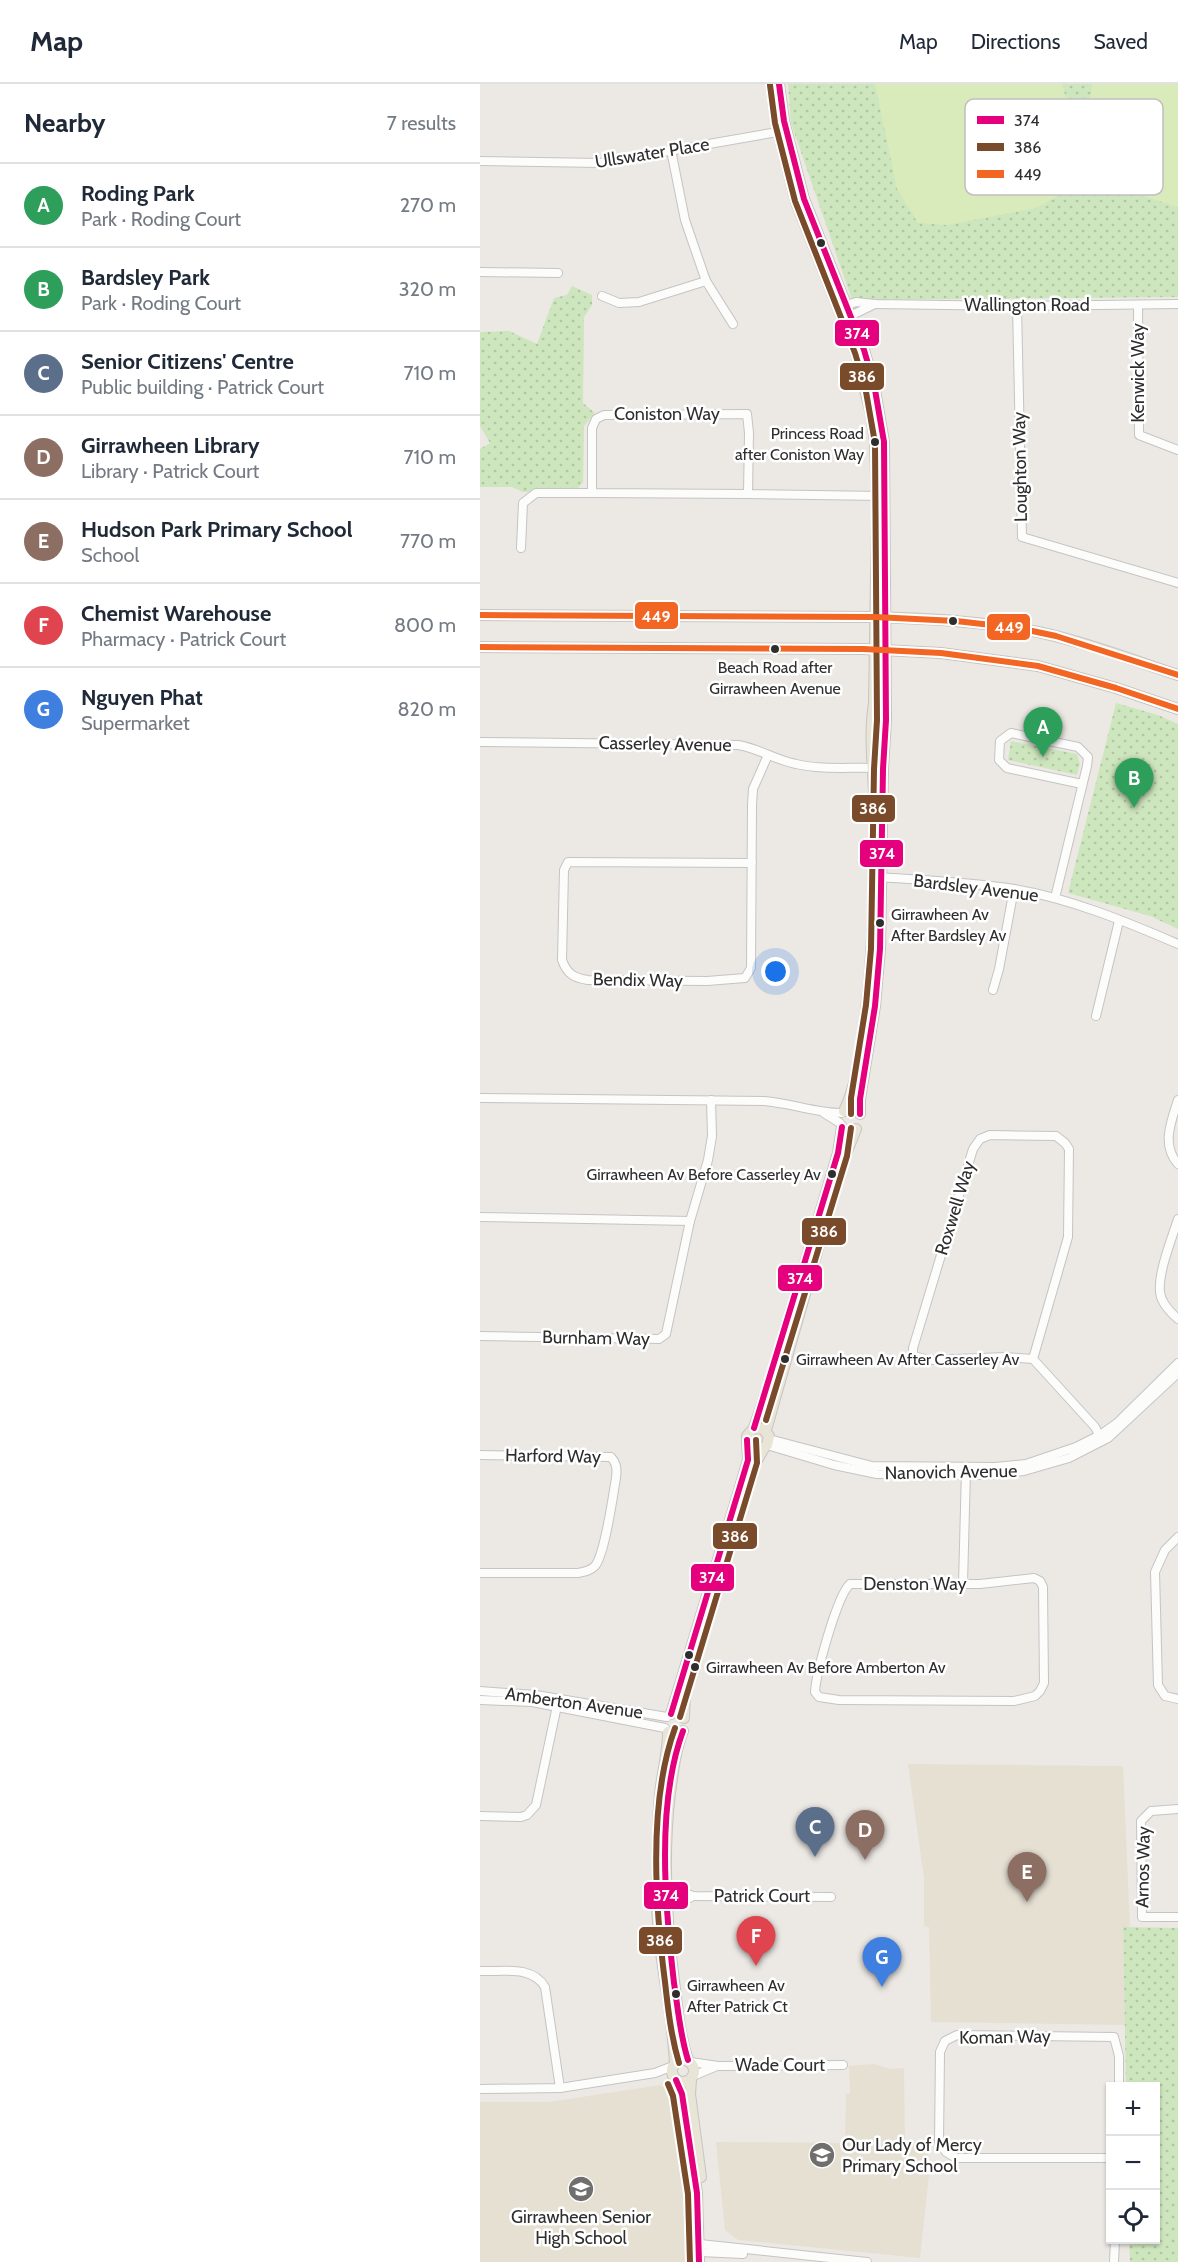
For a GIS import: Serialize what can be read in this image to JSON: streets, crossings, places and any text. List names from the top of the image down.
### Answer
{
  "streets": {
    "street": [
      "Ullswater Place",
      "Wallington Road",
      "Kenwick Way",
      "Coniston Way",
      "Loughton Way",
      "Casserley Avenue",
      "Bardsley Avenue",
      "Bendix Way",
      "Roxwell Way",
      "Burnham Way",
      "Harford Way",
      "Nanovich Avenue",
      "Denston Way",
      "Amberton Avenue",
      "Arnos Way",
      "Patrick Court",
      "Koman Way",
      "Wade Court"
    ]
  },
  "crossings": [
    ["Wallington Road", "Kenwick Way"],
    ["Wallington Road", "Loughton Way"],
    ["Casserley Avenue", "Bendix Way"]
  ],
  "places": {
    "other": [
      "Princess Road after Coniston Way",
      "Beach Road after Girrawheen Avenue",
      "Girrawheen Av After Bardsley Av",
      "Girrawheen Av Before Casserley Av",
      "Girrawheen Av After Casserley Av",
      "Girrawheen Av Before Amberton Av",
      "Girrawheen Av After Patrick Ct"
    ],
    "school or university": ["Our Lady of Mercy Primary School", "Girrawheen Senior High School"]
  },
  "lines": ["transit line 374", "transit line 386", "transit line 449"],
  "legend": ["374", "386", "449"],
  "page": {
    "header": "Map",
    "nav": ["Map", "Directions", "Saved"],
    "heading": ["Nearby", "7 results"],
    "list": [
      {
        "mark": "A",
        "name": "Roding Park",
        "note": "Park · Roding Court",
        "value": "270 m"
      },
      {
        "mark": "B",
        "name": "Bardsley Park",
        "note": "Park · Roding Court",
        "value": "320 m"
      },
      {
        "mark": "C",
        "name": "Senior Citizens' Centre",
        "note": "Public building · Patrick Court",
        "value": "710 m"
      },
      {
        "mark": "D",
        "name": "Girrawheen Library",
        "note": "Library · Patrick Court",
        "value": "710 m"
      },
      {
        "mark": "E",
        "name": "Hudson Park Primary School",
        "note": "School",
        "value": "770 m"
      },
      {
        "mark": "F",
        "name": "Chemist Warehouse",
        "note": "Pharmacy · Patrick Court",
        "value": "800 m"
      },
      {
        "mark": "G",
        "name": "Nguyen Phat",
        "note": "Supermarket",
        "value": "820 m"
      }
    ],
    "pins": [
      "A",
      "B",
      "C",
      "D",
      "E",
      "F",
      "G"
    ],
    "map_buttons": ["+", "−"]
  }
}
